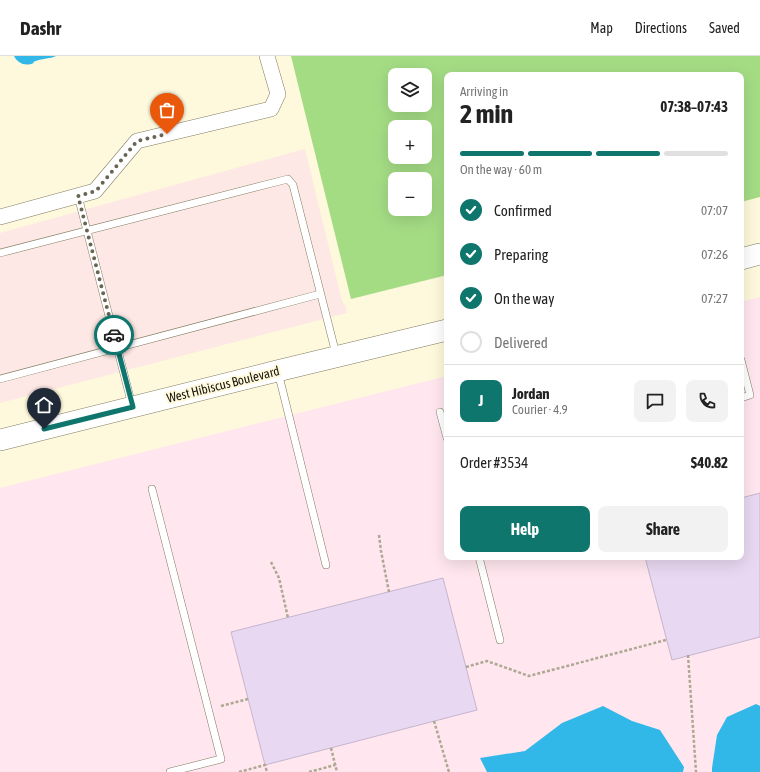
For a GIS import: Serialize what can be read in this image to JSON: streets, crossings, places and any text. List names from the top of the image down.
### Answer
{
  "streets": {
    "street": ["West Hibiscus Boulevard"]
  },
  "page": {
    "header": "Dashr",
    "nav": ["Map", "Directions", "Saved"],
    "map_buttons": ["+", "−"],
    "heading": ["2 min", "Arriving in", "07:38–07:43"],
    "panel": [
      "Jordan",
      "Courier · 4.9",
      "Order #3534",
      "$40.82"
    ],
    "bar": "On the way · 60 m",
    "list": [
      ["Confirmed", "07:07"],
      ["Preparing", "07:26"],
      ["On the way", "07:27"],
      "Delivered"
    ],
    "round": "J",
    "buttons": ["Help", "Share"]
  }
}
